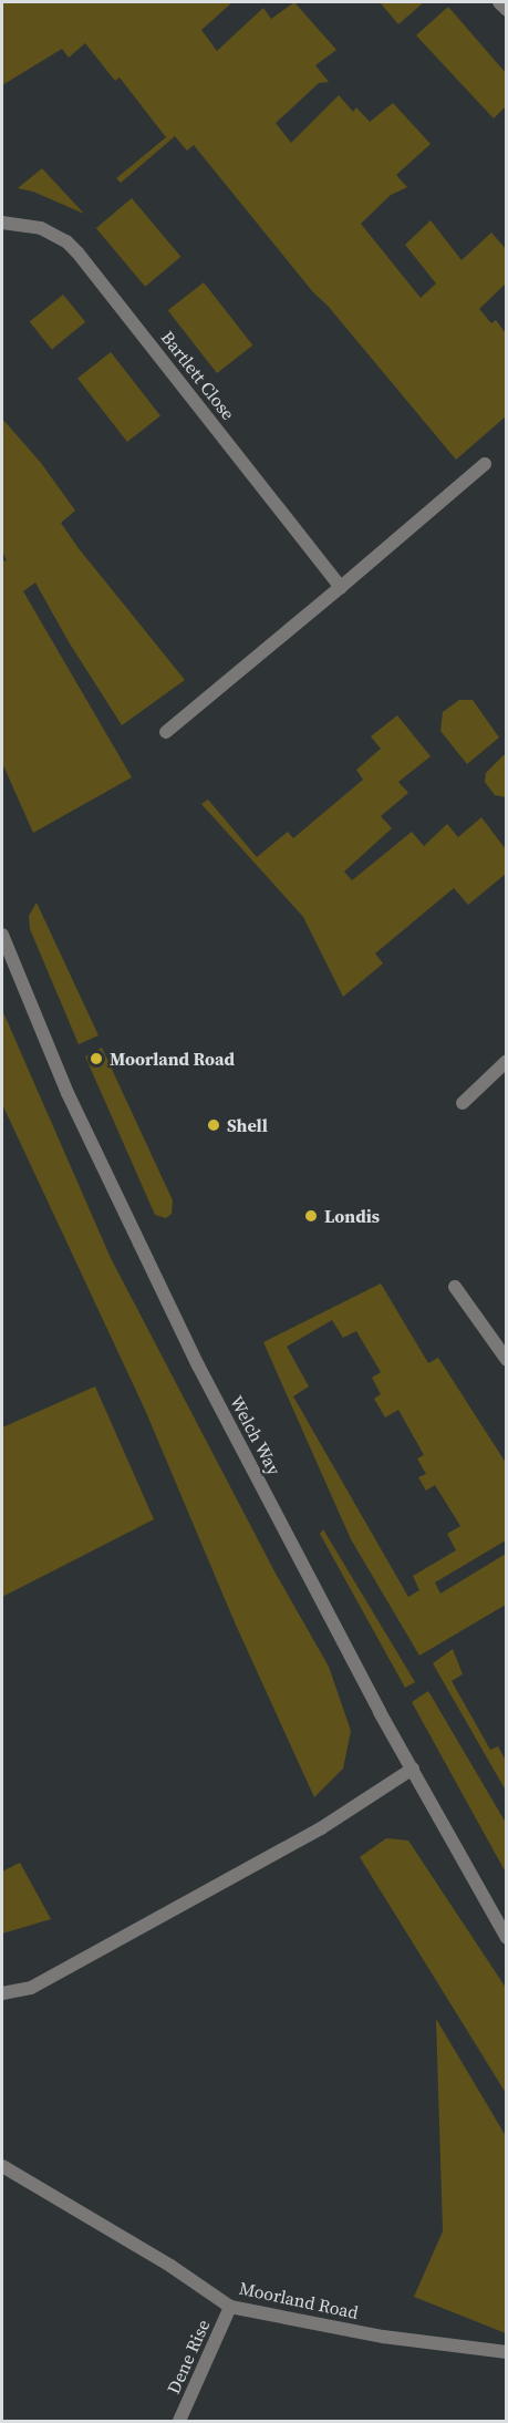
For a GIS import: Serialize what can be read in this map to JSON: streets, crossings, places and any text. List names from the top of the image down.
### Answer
{
  "streets": {
    "street": [
      "Bartlett Close",
      "Welch Way",
      "Moorland Road",
      "Dene Rise"
    ]
  },
  "crossings": [
    ["Moorland Road", "Dene Rise"]
  ],
  "places": ["Moorland Road", "Shell", "Londis"]
}
